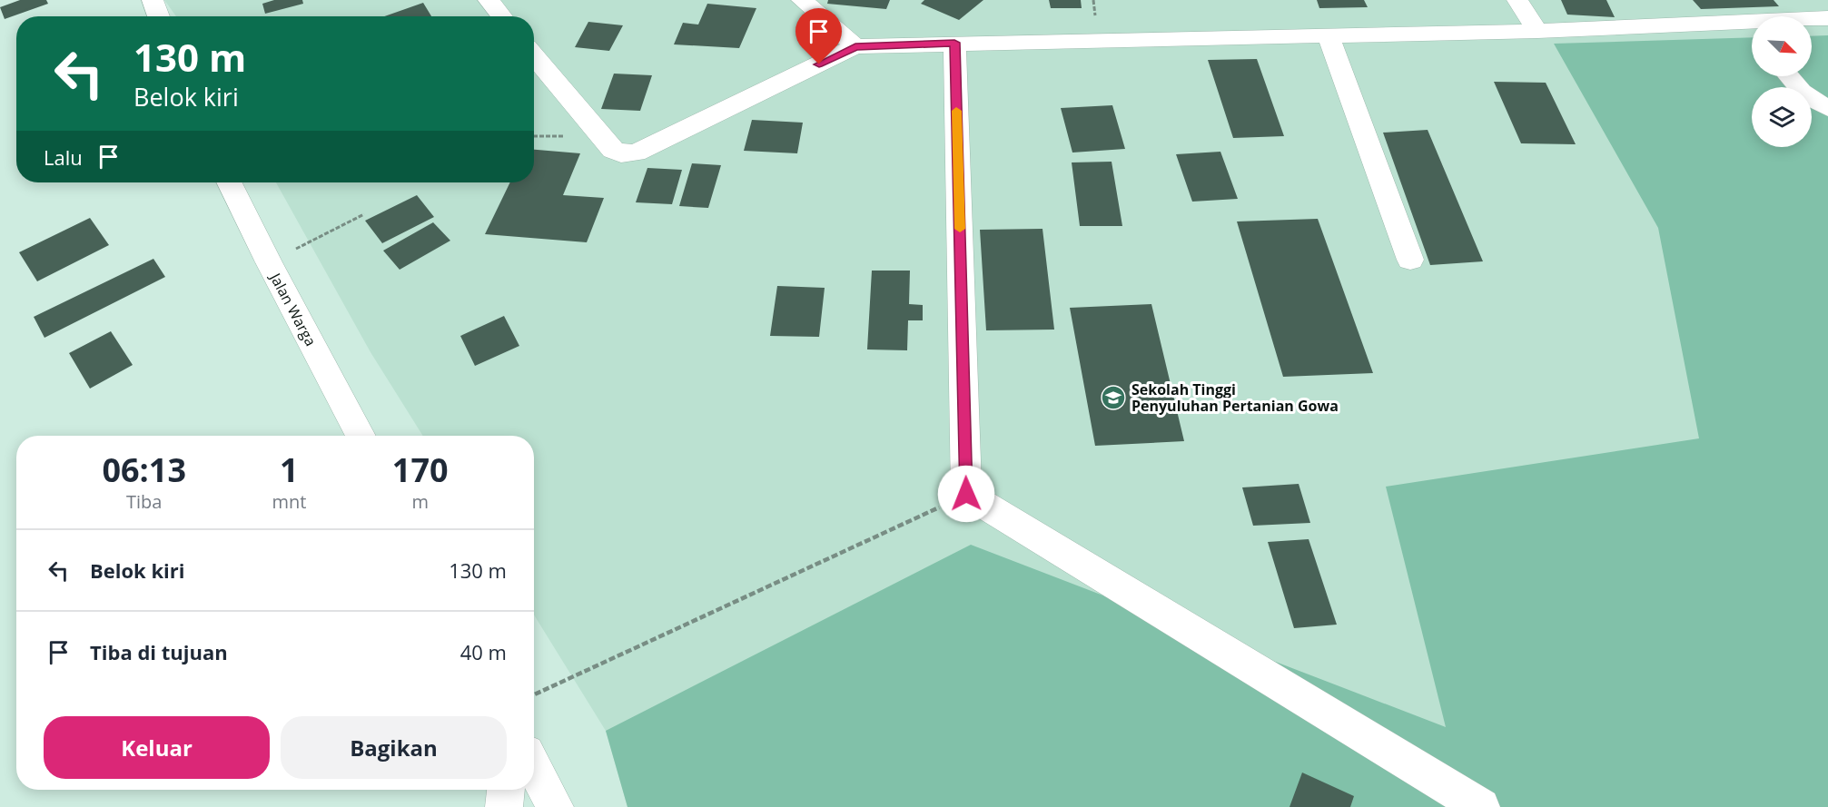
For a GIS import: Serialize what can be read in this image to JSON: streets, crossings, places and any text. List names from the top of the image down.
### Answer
{
  "streets": {
    "street": ["Jalan Warga"]
  },
  "places": {
    "school or university": ["Sekolah Tinggi Penyuluhan Pertanian Gowa"]
  },
  "north": "bottom right",
  "page": {
    "turn": ["130 m", "Belok kiri"],
    "then": "Lalu",
    "eta": [
      "06:13",
      "Tiba",
      "1",
      "mnt",
      "170",
      "m"
    ],
    "list": [
      {
        "name": "Belok kiri",
        "value": "130 m"
      },
      {
        "name": "Tiba di tujuan",
        "value": "40 m"
      }
    ],
    "buttons": ["Keluar", "Bagikan"]
  }
}
